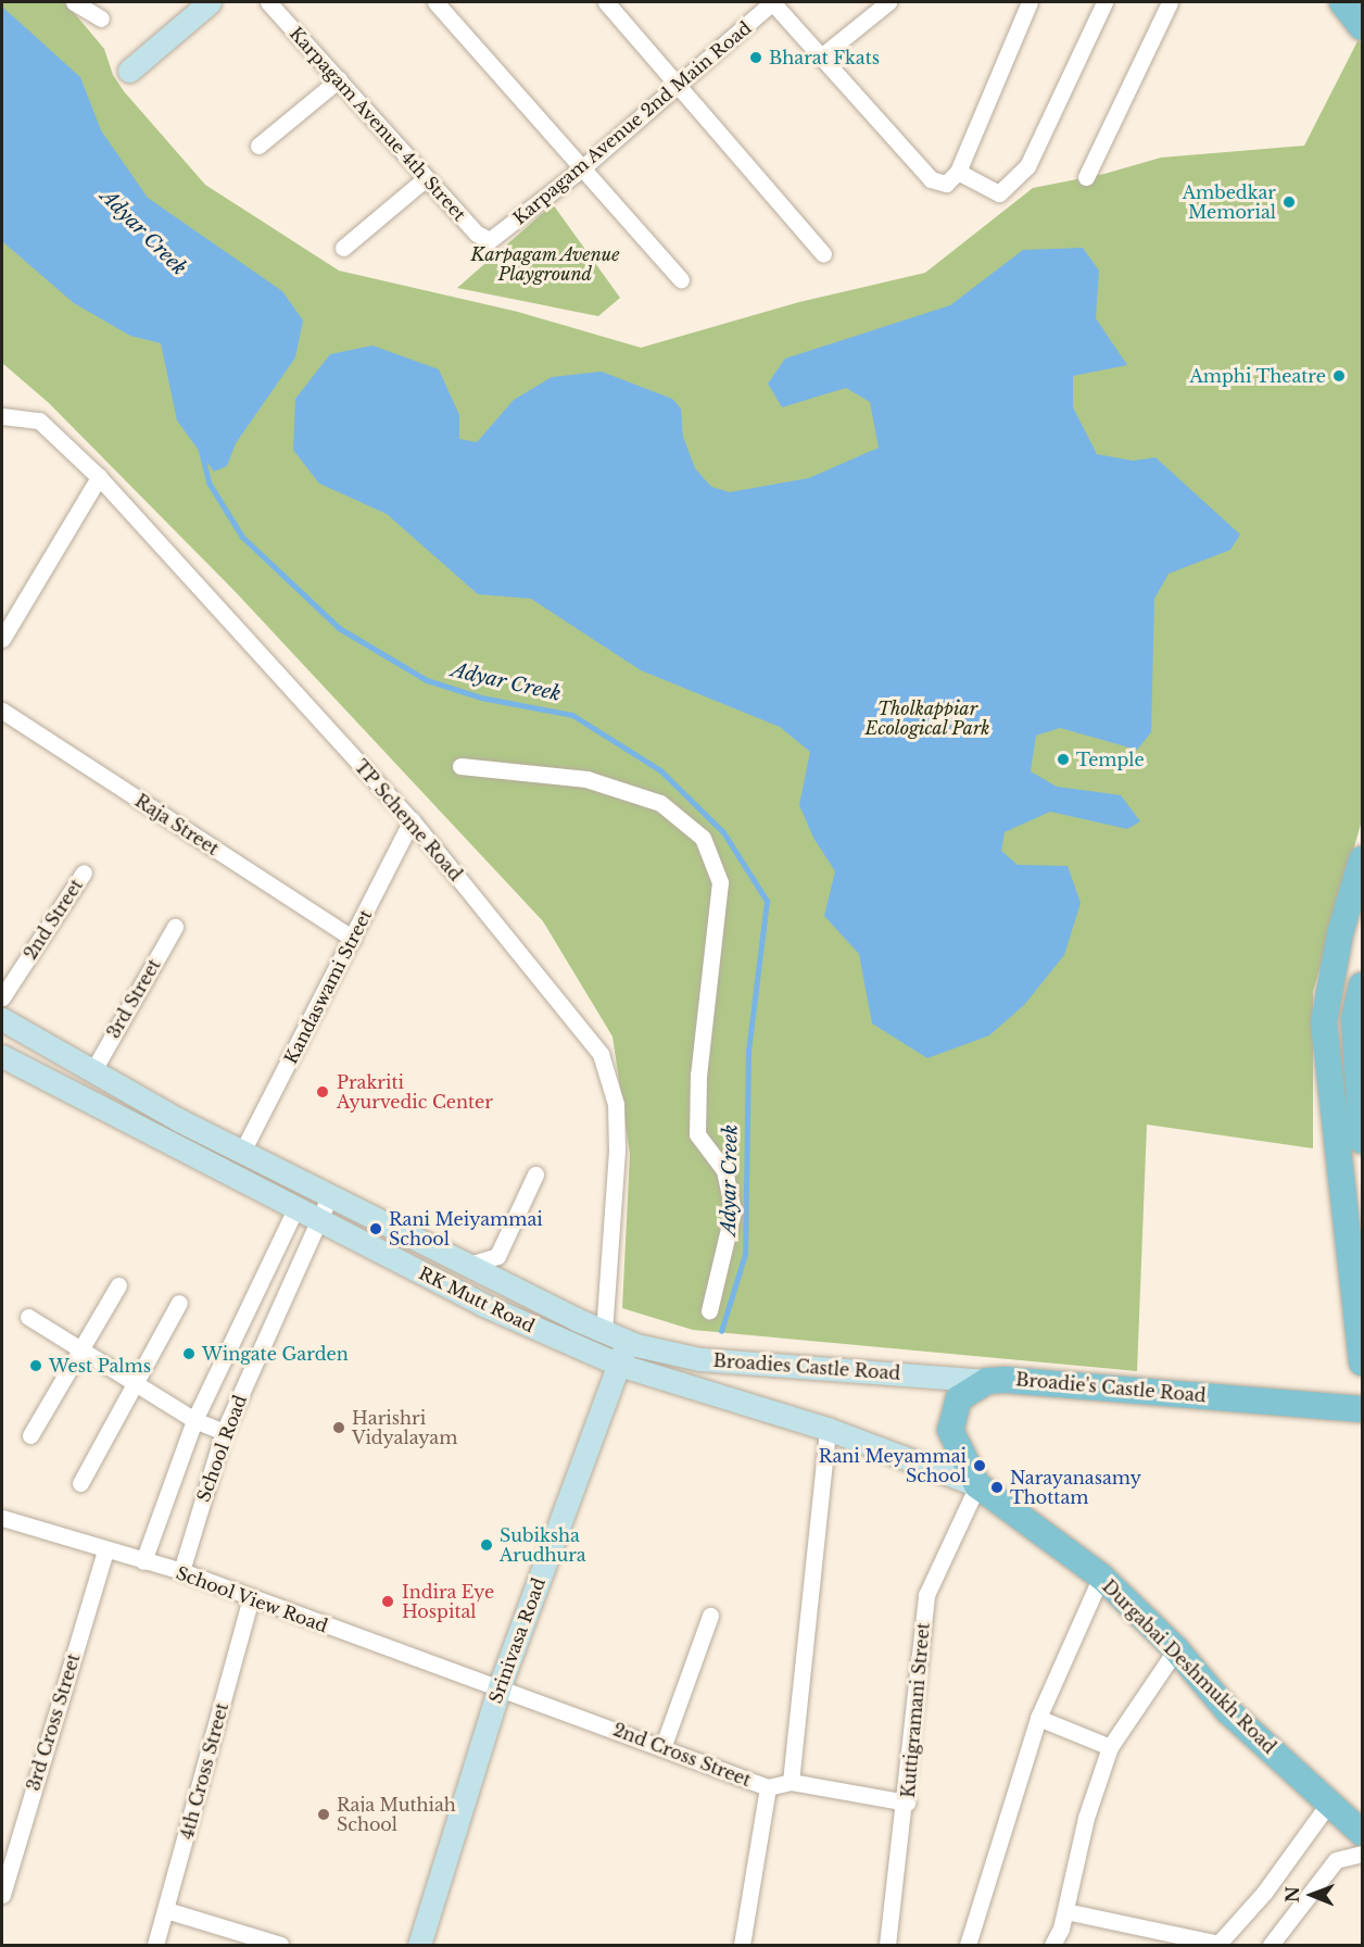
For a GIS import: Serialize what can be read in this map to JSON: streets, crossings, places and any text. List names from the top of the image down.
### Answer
{
  "streets": {
    "main road": [
      "RK Mutt Road",
      "Broadies Castle Road",
      "Broadie's Castle Road",
      "Srinivasa Road",
      "Durgabai Deshmukh Road"
    ],
    "street": [
      "Karpagam Avenue 2nd Main Road",
      "Karpagam Avenue 4th Street",
      "TP Scheme Road",
      "Raja Street",
      "2nd Street",
      "Kandaswami Street",
      "3rd Street",
      "School Road",
      "School View Road",
      "Kuttigramani Street",
      "3rd Cross Street",
      "2nd Cross Street",
      "4th Cross Street"
    ]
  },
  "crossings": [
    ["Karpagam Avenue 2nd Main Road", "Karpagam Avenue 4th Street"],
    ["TP Scheme Road", "Kandaswami Street"],
    ["TP Scheme Road", "RK Mutt Road"],
    ["Raja Street", "Kandaswami Street"],
    ["Kandaswami Street", "RK Mutt Road"],
    ["3rd Street", "RK Mutt Road"],
    ["RK Mutt Road", "Broadies Castle Road"],
    ["RK Mutt Road", "School Road"],
    ["RK Mutt Road", "Srinivasa Road"],
    ["RK Mutt Road", "Durgabai Deshmukh Road"],
    ["RK Mutt Road", "Kuttigramani Street"],
    ["Broadies Castle Road", "Broadie's Castle Road"],
    ["Broadies Castle Road", "Srinivasa Road"],
    ["School Road", "School View Road"],
    ["School View Road", "Srinivasa Road"],
    ["School View Road", "3rd Cross Street"],
    ["School View Road", "2nd Cross Street"],
    ["School View Road", "4th Cross Street"],
    ["Srinivasa Road", "2nd Cross Street"],
    ["Durgabai Deshmukh Road", "Kuttigramani Street"],
    ["Kuttigramani Street", "2nd Cross Street"]
  ],
  "water": ["Adyar Creek"],
  "parks": ["Karpagam Avenue Playground", "Tholkappiar Ecological Park"],
  "places": [
    "Bharat Fkats",
    "Ambedkar Memorial",
    "Amphi Theatre",
    "Temple",
    "Prakriti Ayurvedic Center",
    "Rani Meiyammai School",
    "Wingate Garden",
    "West Palms",
    "Harishri Vidyalayam",
    "Rani Meyammai School",
    "Narayanasamy Thottam",
    "Subiksha Arudhura",
    "Indira Eye Hospital",
    "Raja Muthiah School"
  ],
  "north": "left"
}
